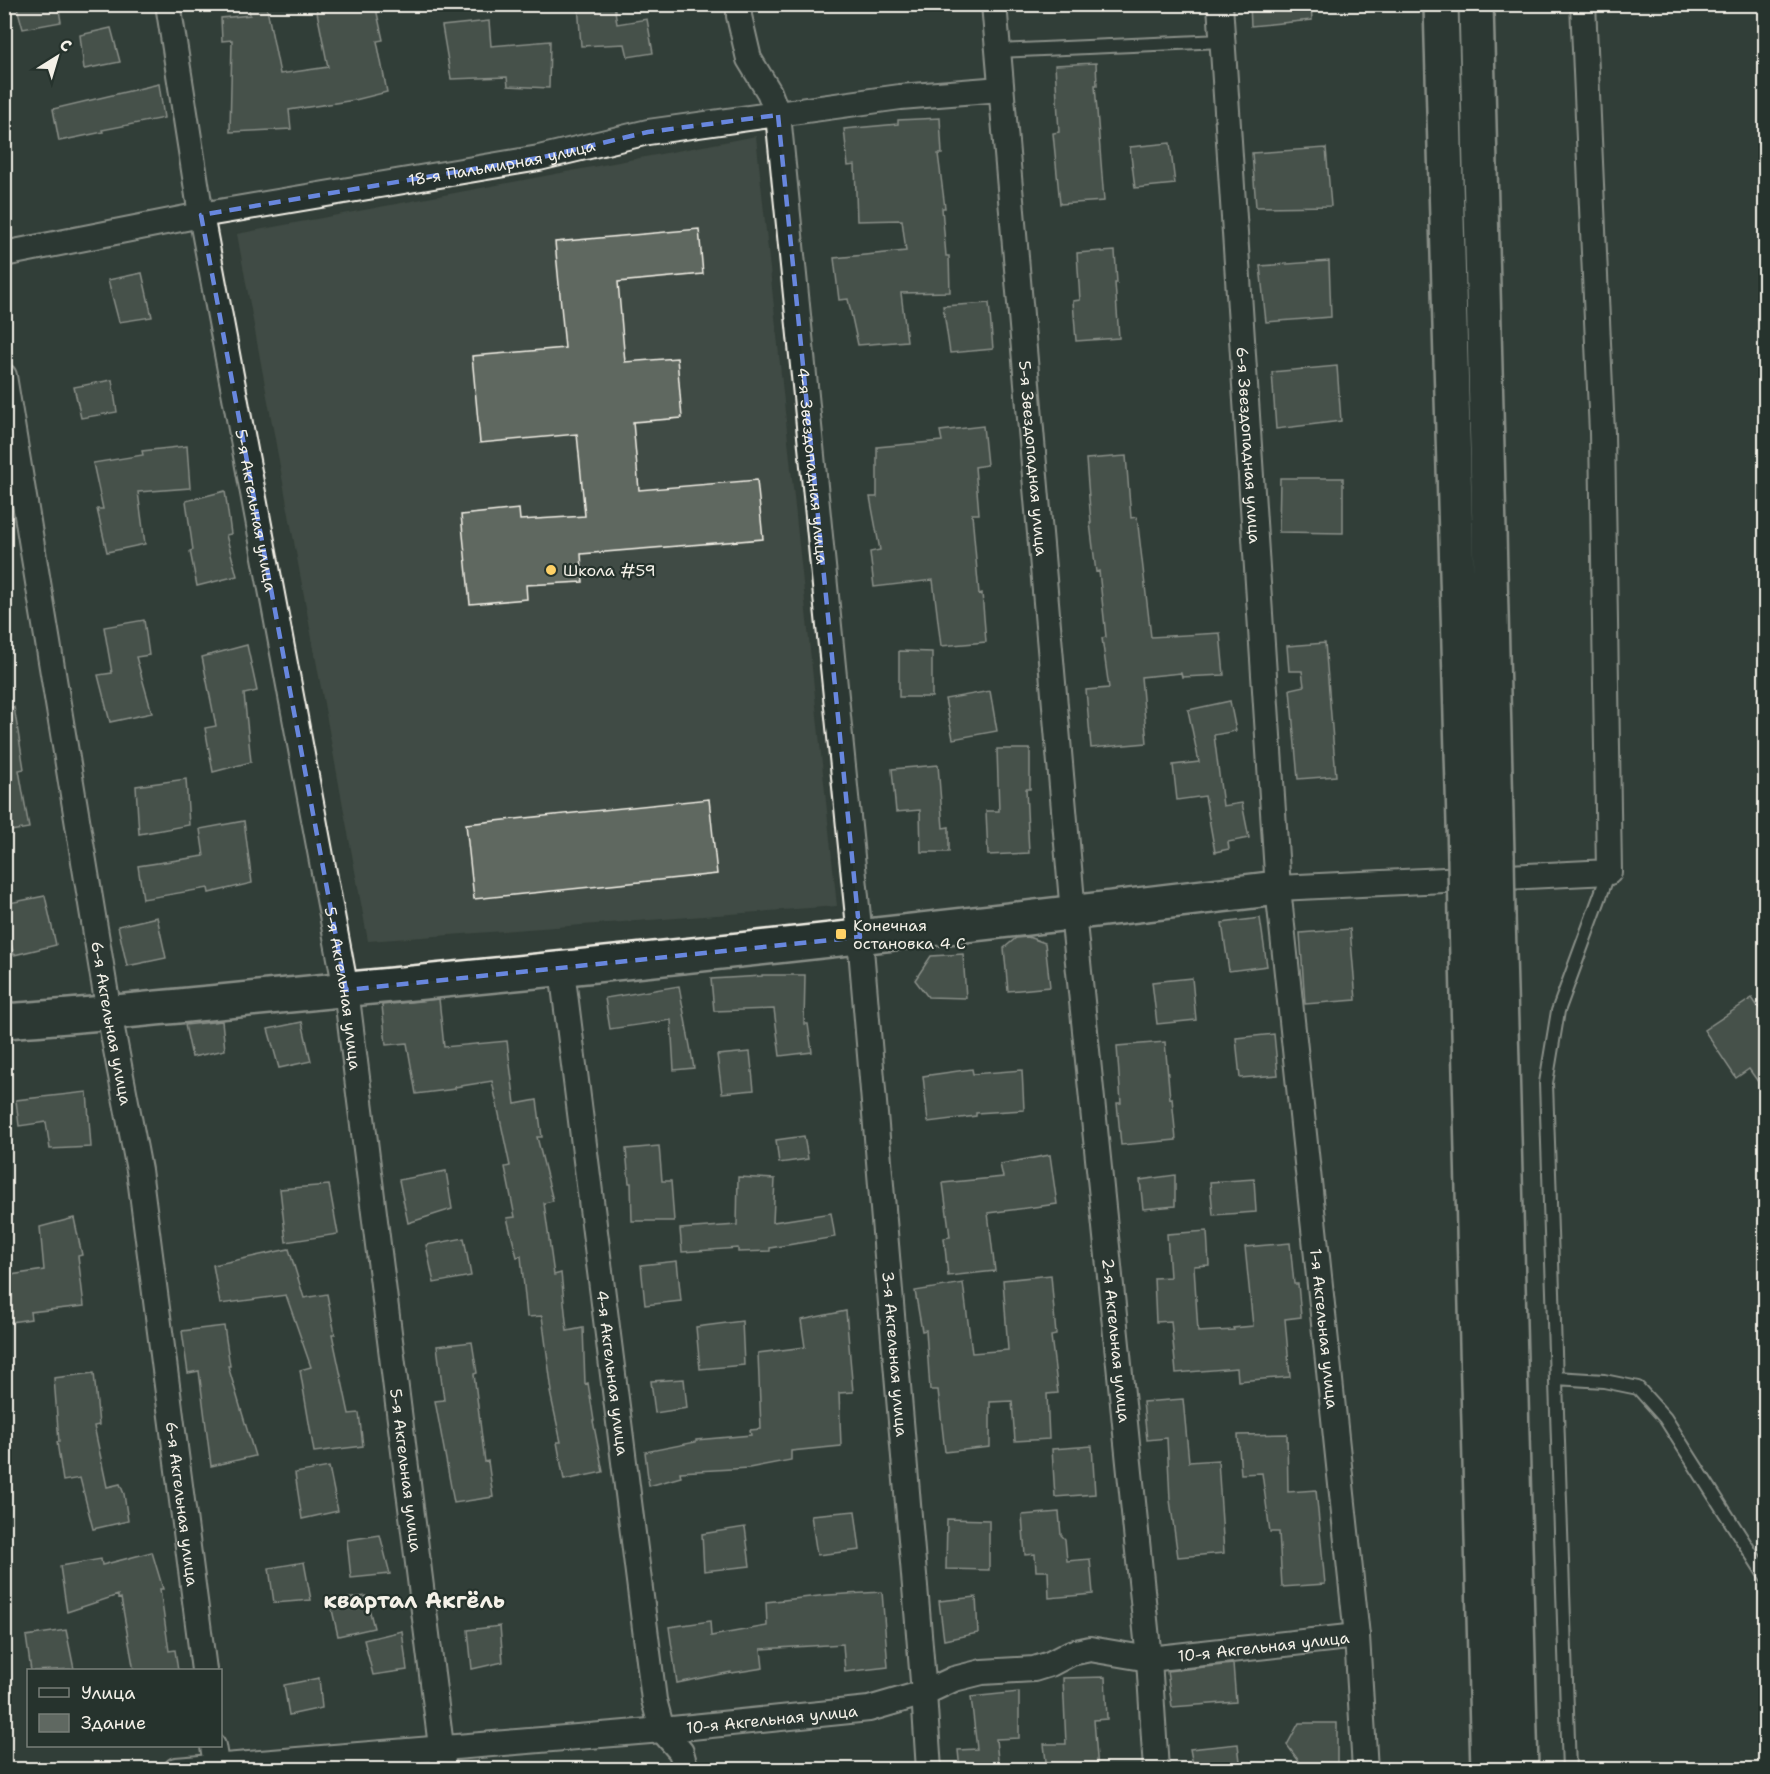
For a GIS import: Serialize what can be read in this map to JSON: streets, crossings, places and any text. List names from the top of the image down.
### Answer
{
  "streets": {
    "street": [
      "18-я Пальмирная улица",
      "6-я Звездопадная улица",
      "5-я Звездопадная улица",
      "4-я Звездопадная улица",
      "5-я Акгельная улица",
      "6-я Акгельная улица",
      "1-я Акгельная улица",
      "2-я Акгельная улица",
      "3-я Акгельная улица",
      "4-я Акгельная улица",
      "10-я Акгельная улица"
    ]
  },
  "crossings": [
    ["18-я Пальмирная улица", "5-я Звездопадная улица"],
    ["18-я Пальмирная улица", "4-я Звездопадная улица"],
    ["18-я Пальмирная улица", "5-я Акгельная улица"],
    ["6-я Звездопадная улица", "1-я Акгельная улица"],
    ["5-я Звездопадная улица", "2-я Акгельная улица"],
    ["4-я Звездопадная улица", "3-я Акгельная улица"],
    ["5-я Акгельная улица", "10-я Акгельная улица"],
    ["1-я Акгельная улица", "10-я Акгельная улица"],
    ["2-я Акгельная улица", "10-я Акгельная улица"],
    ["3-я Акгельная улица", "10-я Акгельная улица"],
    ["4-я Акгельная улица", "10-я Акгельная улица"]
  ],
  "districts": ["квартал Акгёль"],
  "places": {
    "other": ["Школа #59"],
    "transit": ["Конечная остановка 4 С"]
  },
  "legend": ["Улица", "Здание"],
  "north": "top right"
}
